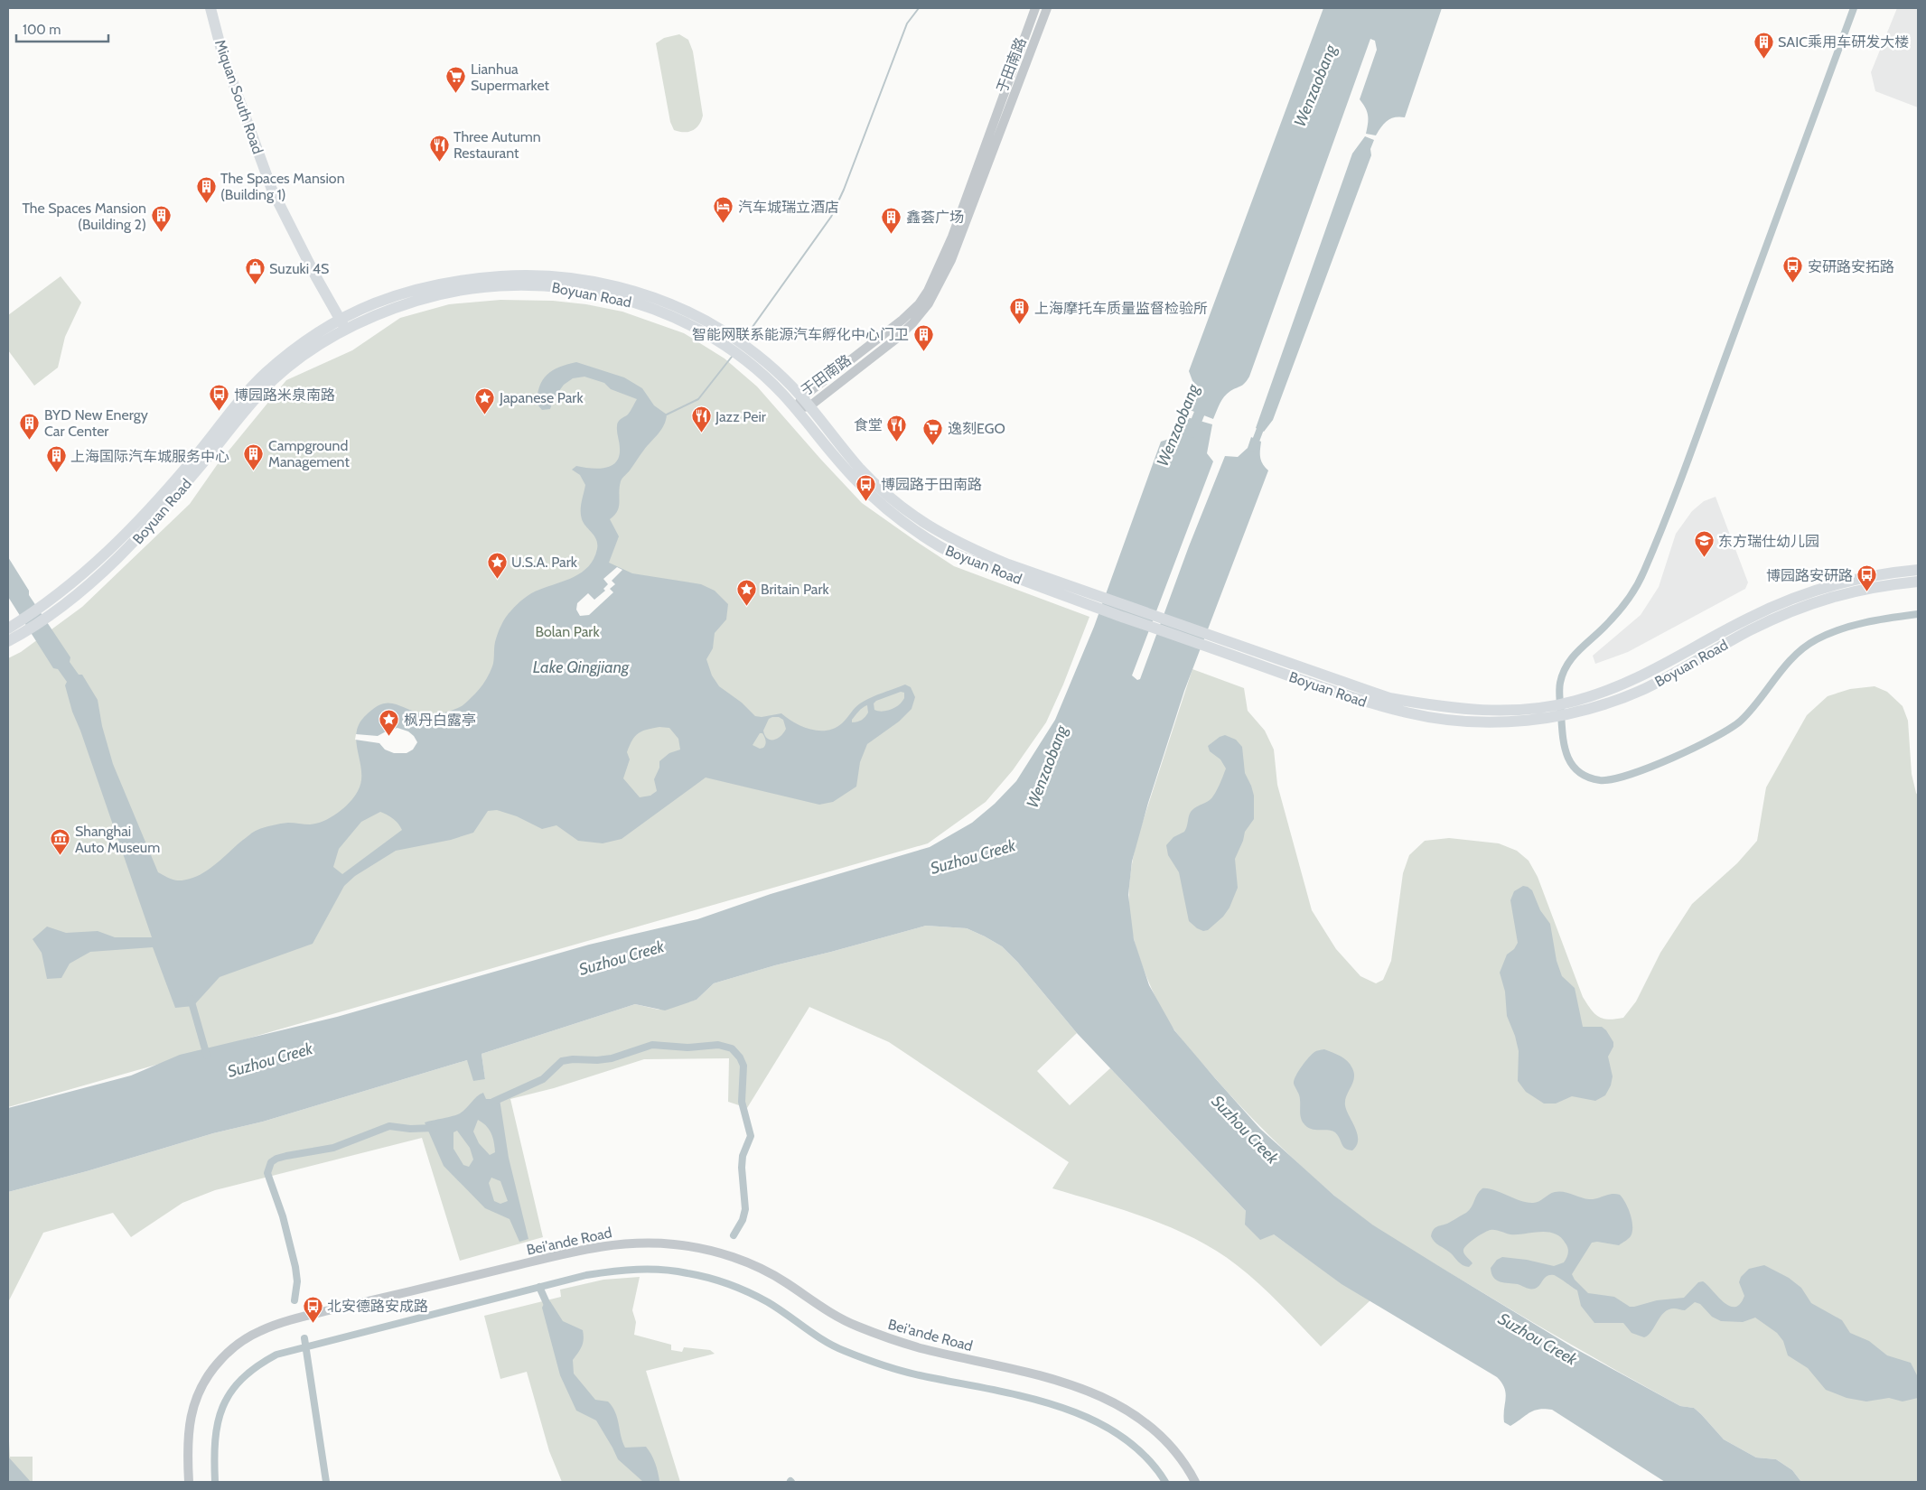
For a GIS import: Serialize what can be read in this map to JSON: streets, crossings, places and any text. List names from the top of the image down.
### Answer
{
  "streets": {
    "main road": ["Miquan South Road", "Boyuan Road"],
    "street": ["于田南路", "Bei'ande Road"]
  },
  "crossings": [
    ["于田南路", "Boyuan Road"],
    ["Miquan South Road", "Boyuan Road"]
  ],
  "water": ["Wenzaobang", "Lake Qingjiang", "Suzhou Creek"],
  "parks": ["Bolan Park"],
  "places": {
    "building": [
      "SAIC乘用车研发大楼",
      "The Spaces Mansion (Building 1)",
      "The Spaces Mansion (Building 2)",
      "鑫荟广场",
      "上海摩托车质量监督检验所",
      "智能网联系能源汽车孵化中心门卫",
      "BYD New Energy Car Center",
      "Campground Management",
      "上海国际汽车城服务中心"
    ],
    "supermarket": ["Lianhua Supermarket", "逸刻EGO"],
    "restaurant": ["Three Autumn Restaurant", "Jazz Peir", "食堂"],
    "hotel": ["汽车城瑞立酒店"],
    "bus stop": [
      "安研路安拓路",
      "博园路米泉南路",
      "博园路于田南路",
      "博园路安研路",
      "北安德路安成路"
    ],
    "shop": ["Suzuki 4S"],
    "place": [
      "Japanese Park",
      "U.S.A. Park",
      "Britain Park",
      "枫丹白露亭"
    ],
    "school or university": ["东方瑞仕幼儿园"],
    "museum": ["Shanghai Auto Museum"]
  },
  "scale_bar": "100 m"
}
